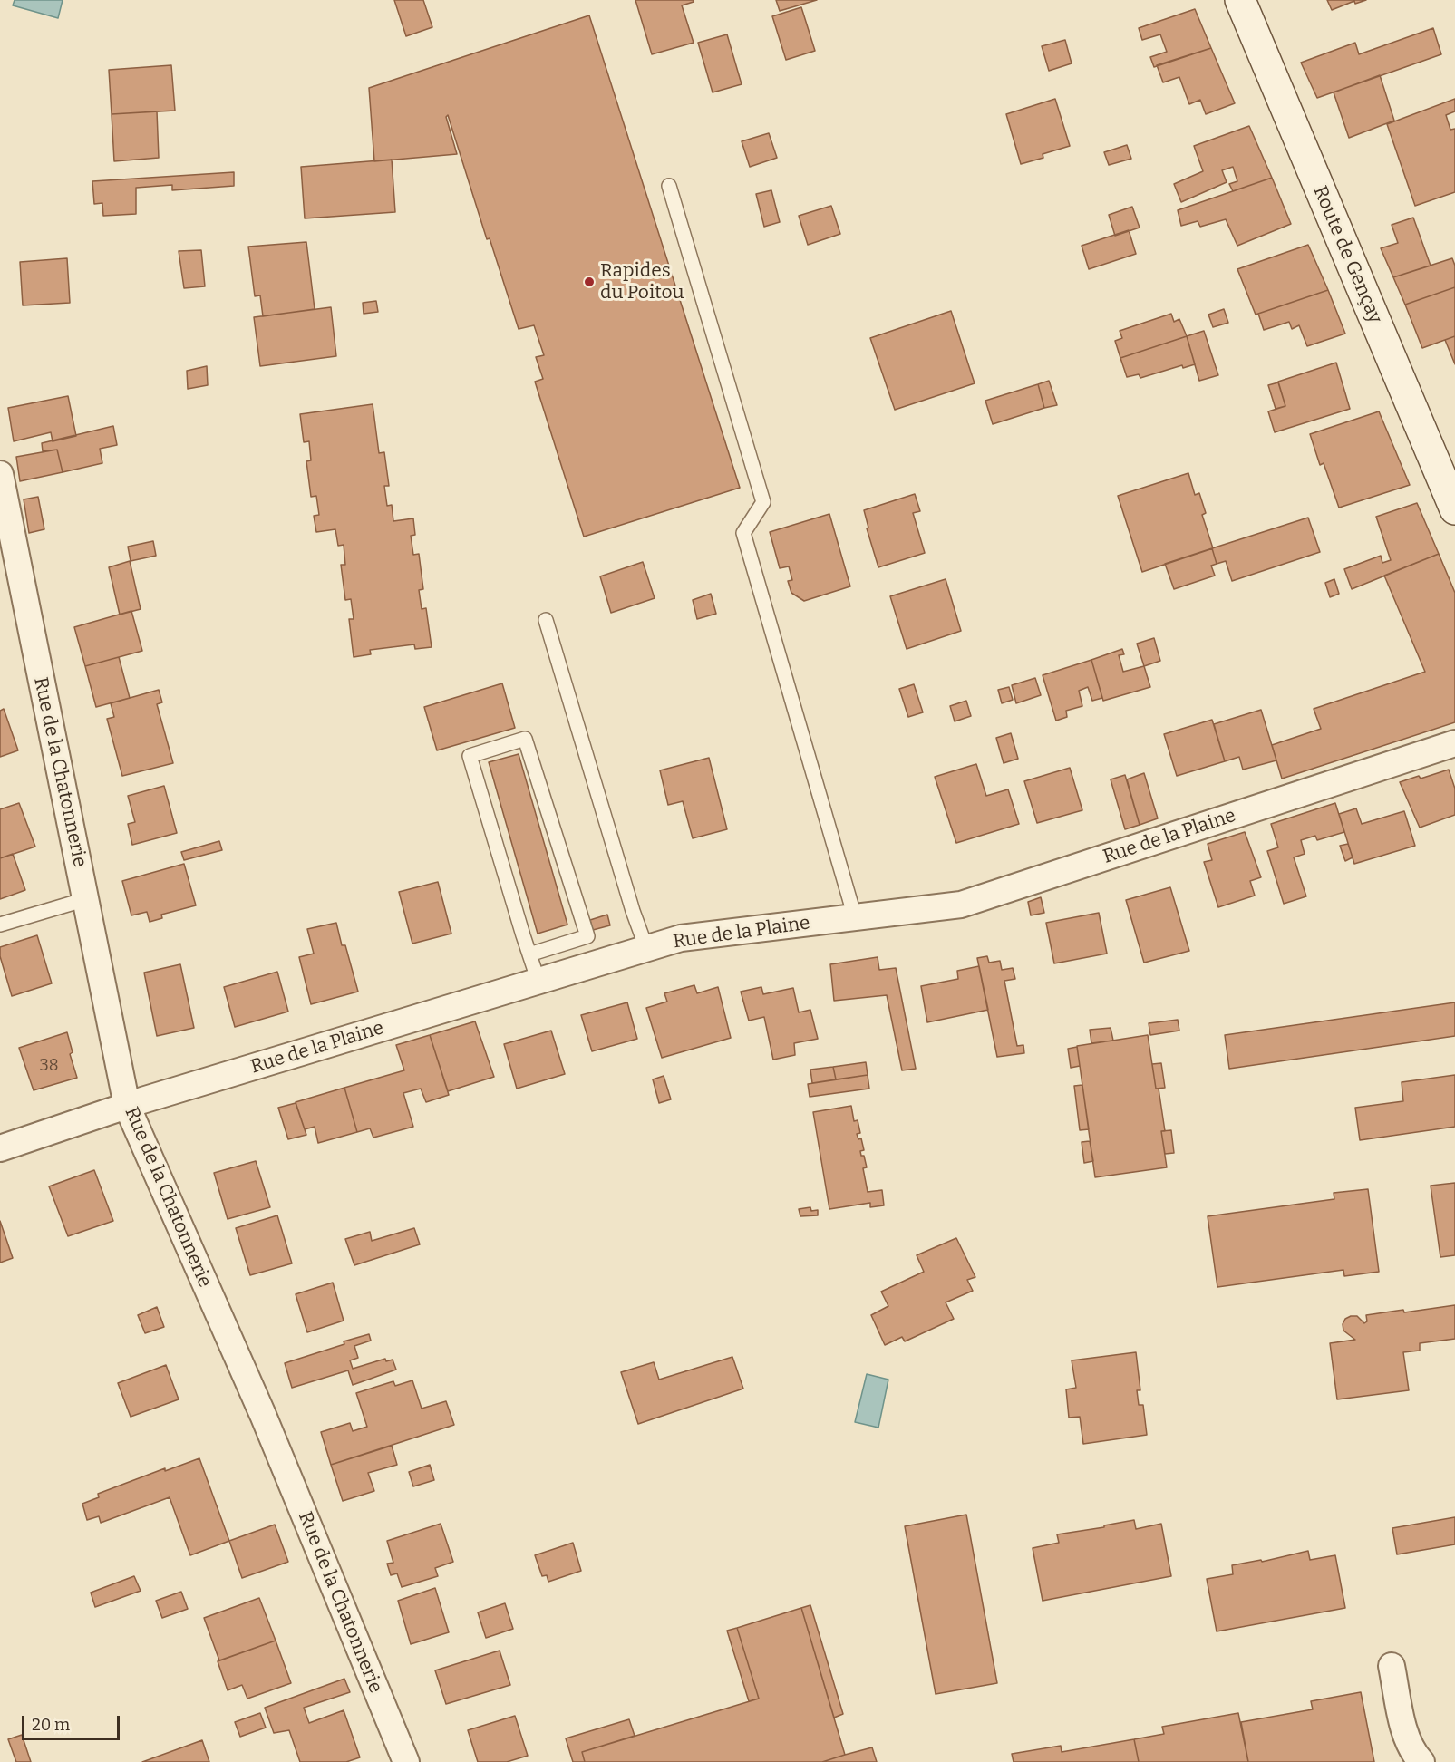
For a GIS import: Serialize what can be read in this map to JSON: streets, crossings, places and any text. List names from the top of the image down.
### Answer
{
  "streets": {
    "main road": ["Route de Gençay"],
    "street": ["Rue de la Chatonnerie", "Rue de la Plaine"]
  },
  "crossings": [
    ["Rue de la Chatonnerie", "Rue de la Plaine"]
  ],
  "places": ["Rapides du Poitou"],
  "house_numbers": ["38"],
  "scale_bar": "20 m"
}
